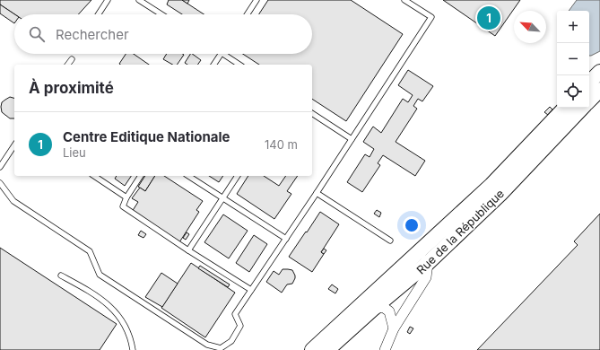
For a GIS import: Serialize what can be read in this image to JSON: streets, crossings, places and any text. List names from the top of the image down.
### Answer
{
  "streets": {
    "main road": ["Rue de la République"]
  },
  "north": "top left",
  "page": {
    "pins": "1",
    "map_buttons": ["+", "−"],
    "search": "Rechercher",
    "heading": "À proximité",
    "list": [
      {
        "mark": "1",
        "name": "Centre Editique Nationale",
        "note": "Lieu",
        "value": "140 m"
      }
    ]
  }
}
